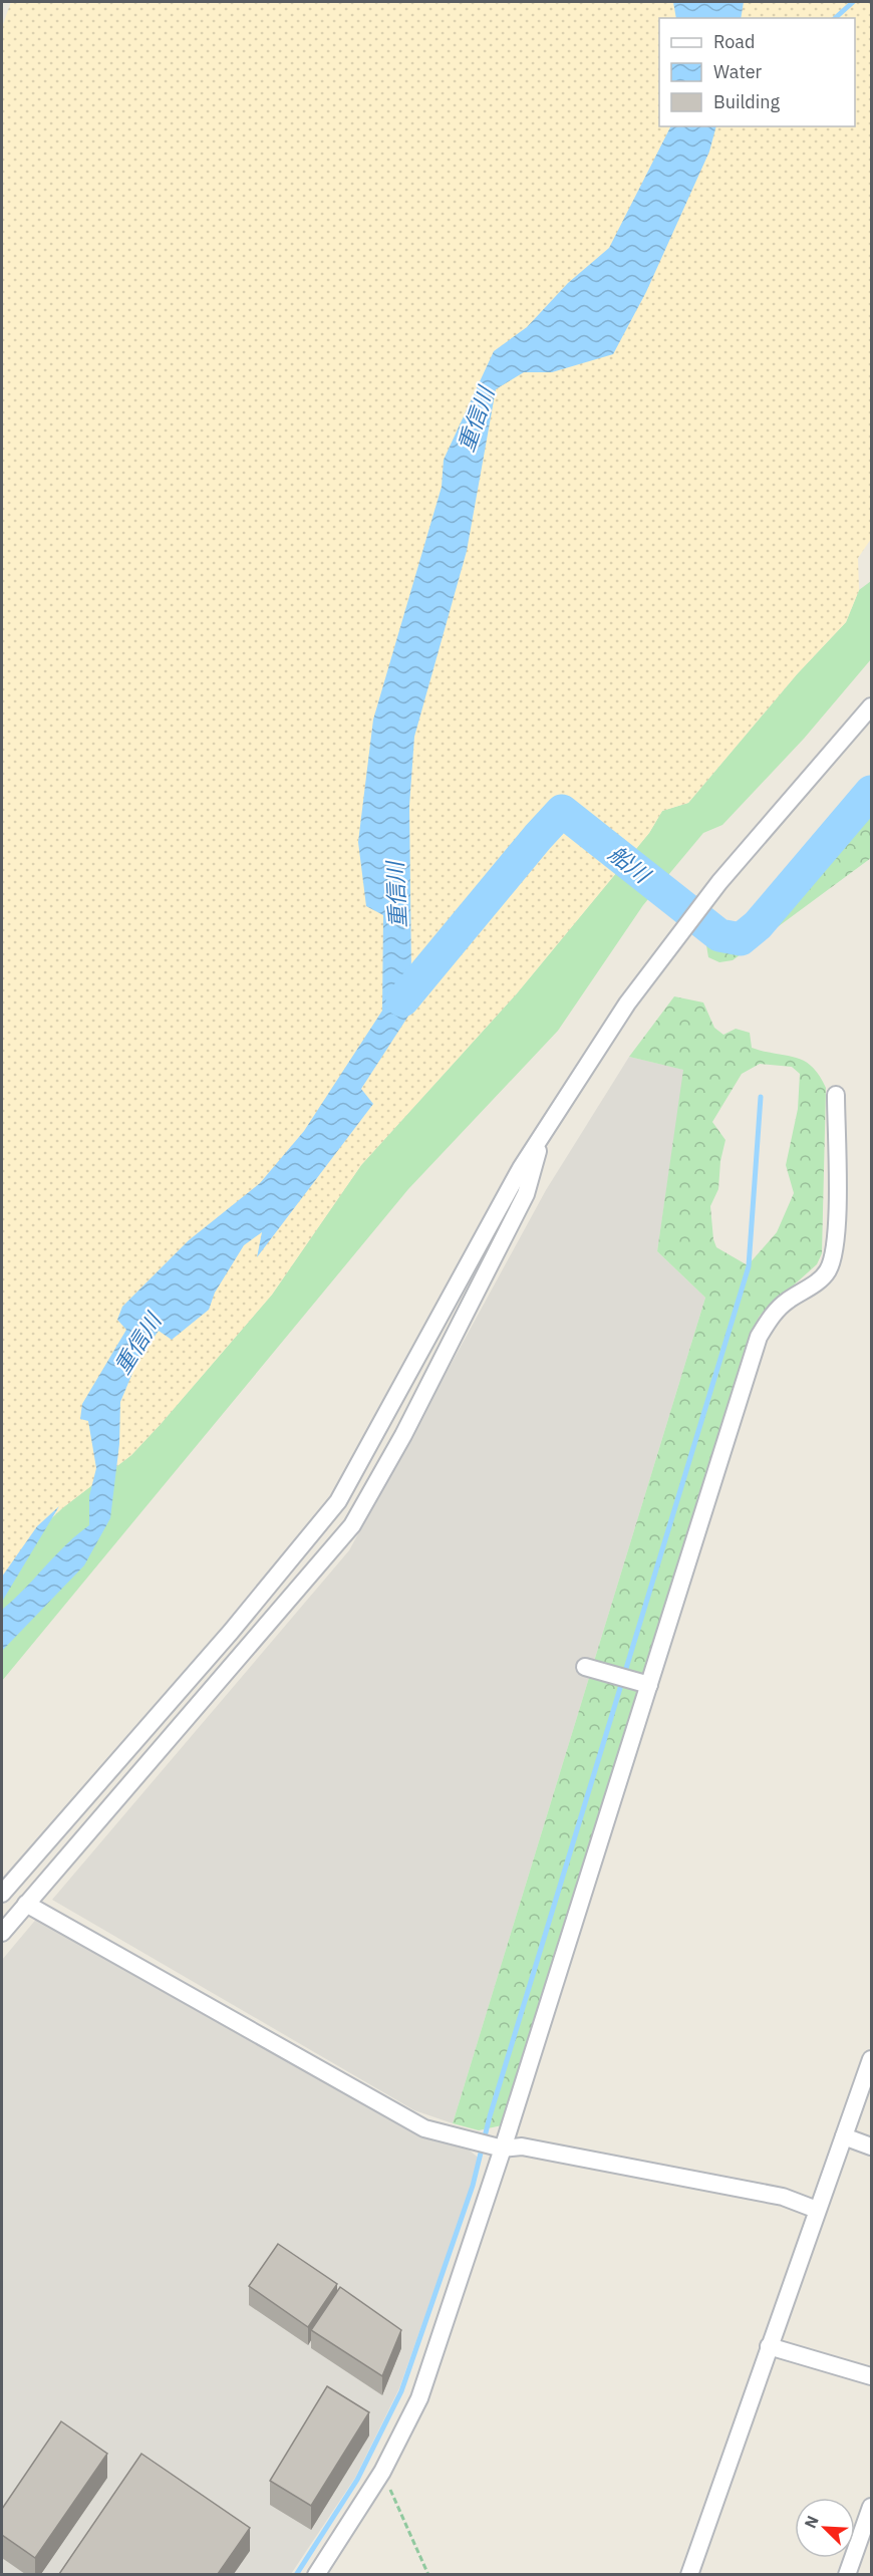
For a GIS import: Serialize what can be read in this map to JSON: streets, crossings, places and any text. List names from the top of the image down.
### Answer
{
  "water": ["重信川", "船川"],
  "legend": ["Road", "Water", "Building"],
  "north": "top left"
}
